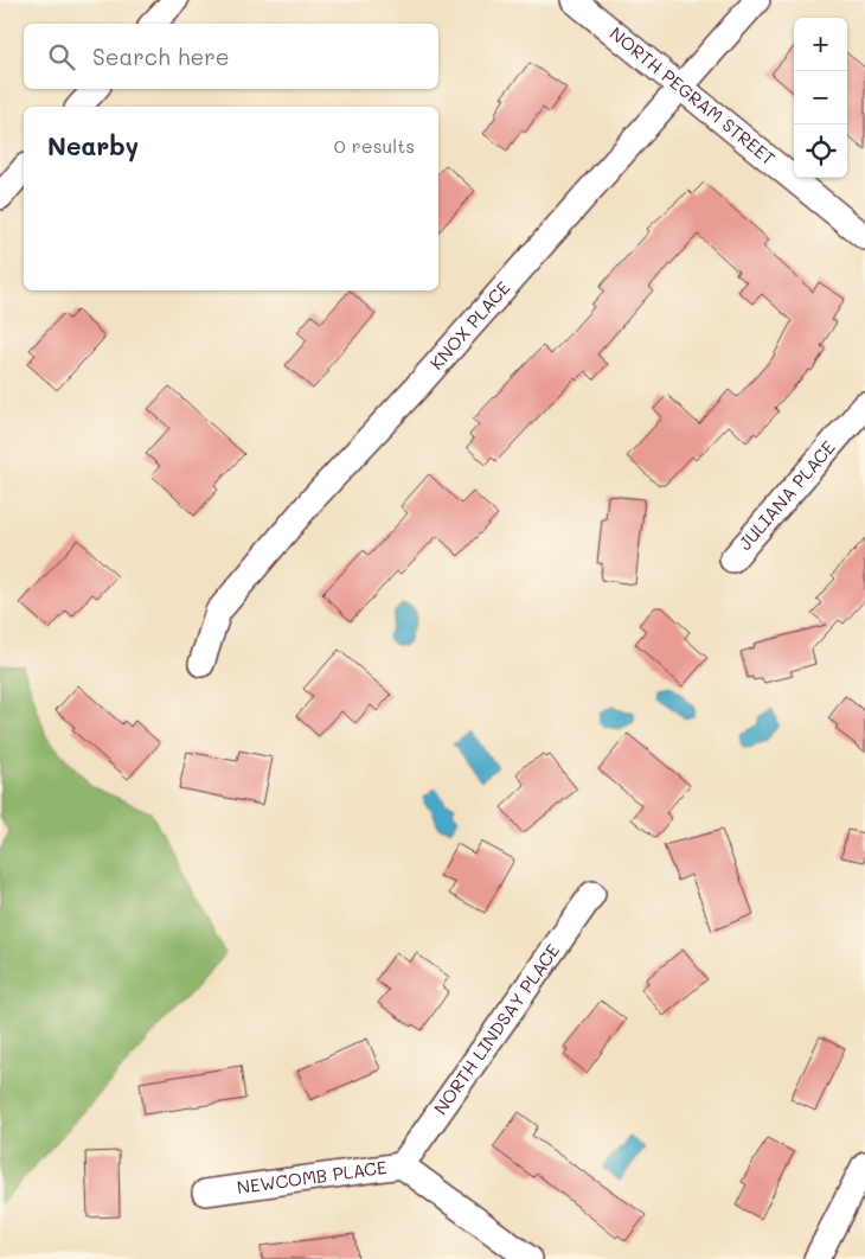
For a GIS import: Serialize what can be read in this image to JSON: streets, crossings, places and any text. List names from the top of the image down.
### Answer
{
  "streets": {
    "street": [
      "NORTH PEGRAM STREET",
      "KNOX PLACE",
      "JULIANA PLACE",
      "NORTH LINDSAY PLACE",
      "NEWCOMB PLACE"
    ]
  },
  "crossings": [
    ["NORTH PEGRAM STREET", "KNOX PLACE"],
    ["NORTH LINDSAY PLACE", "NEWCOMB PLACE"]
  ],
  "page": {
    "map_buttons": ["+", "−"],
    "search": "Search here",
    "heading": ["Nearby", "0 results"]
  }
}
